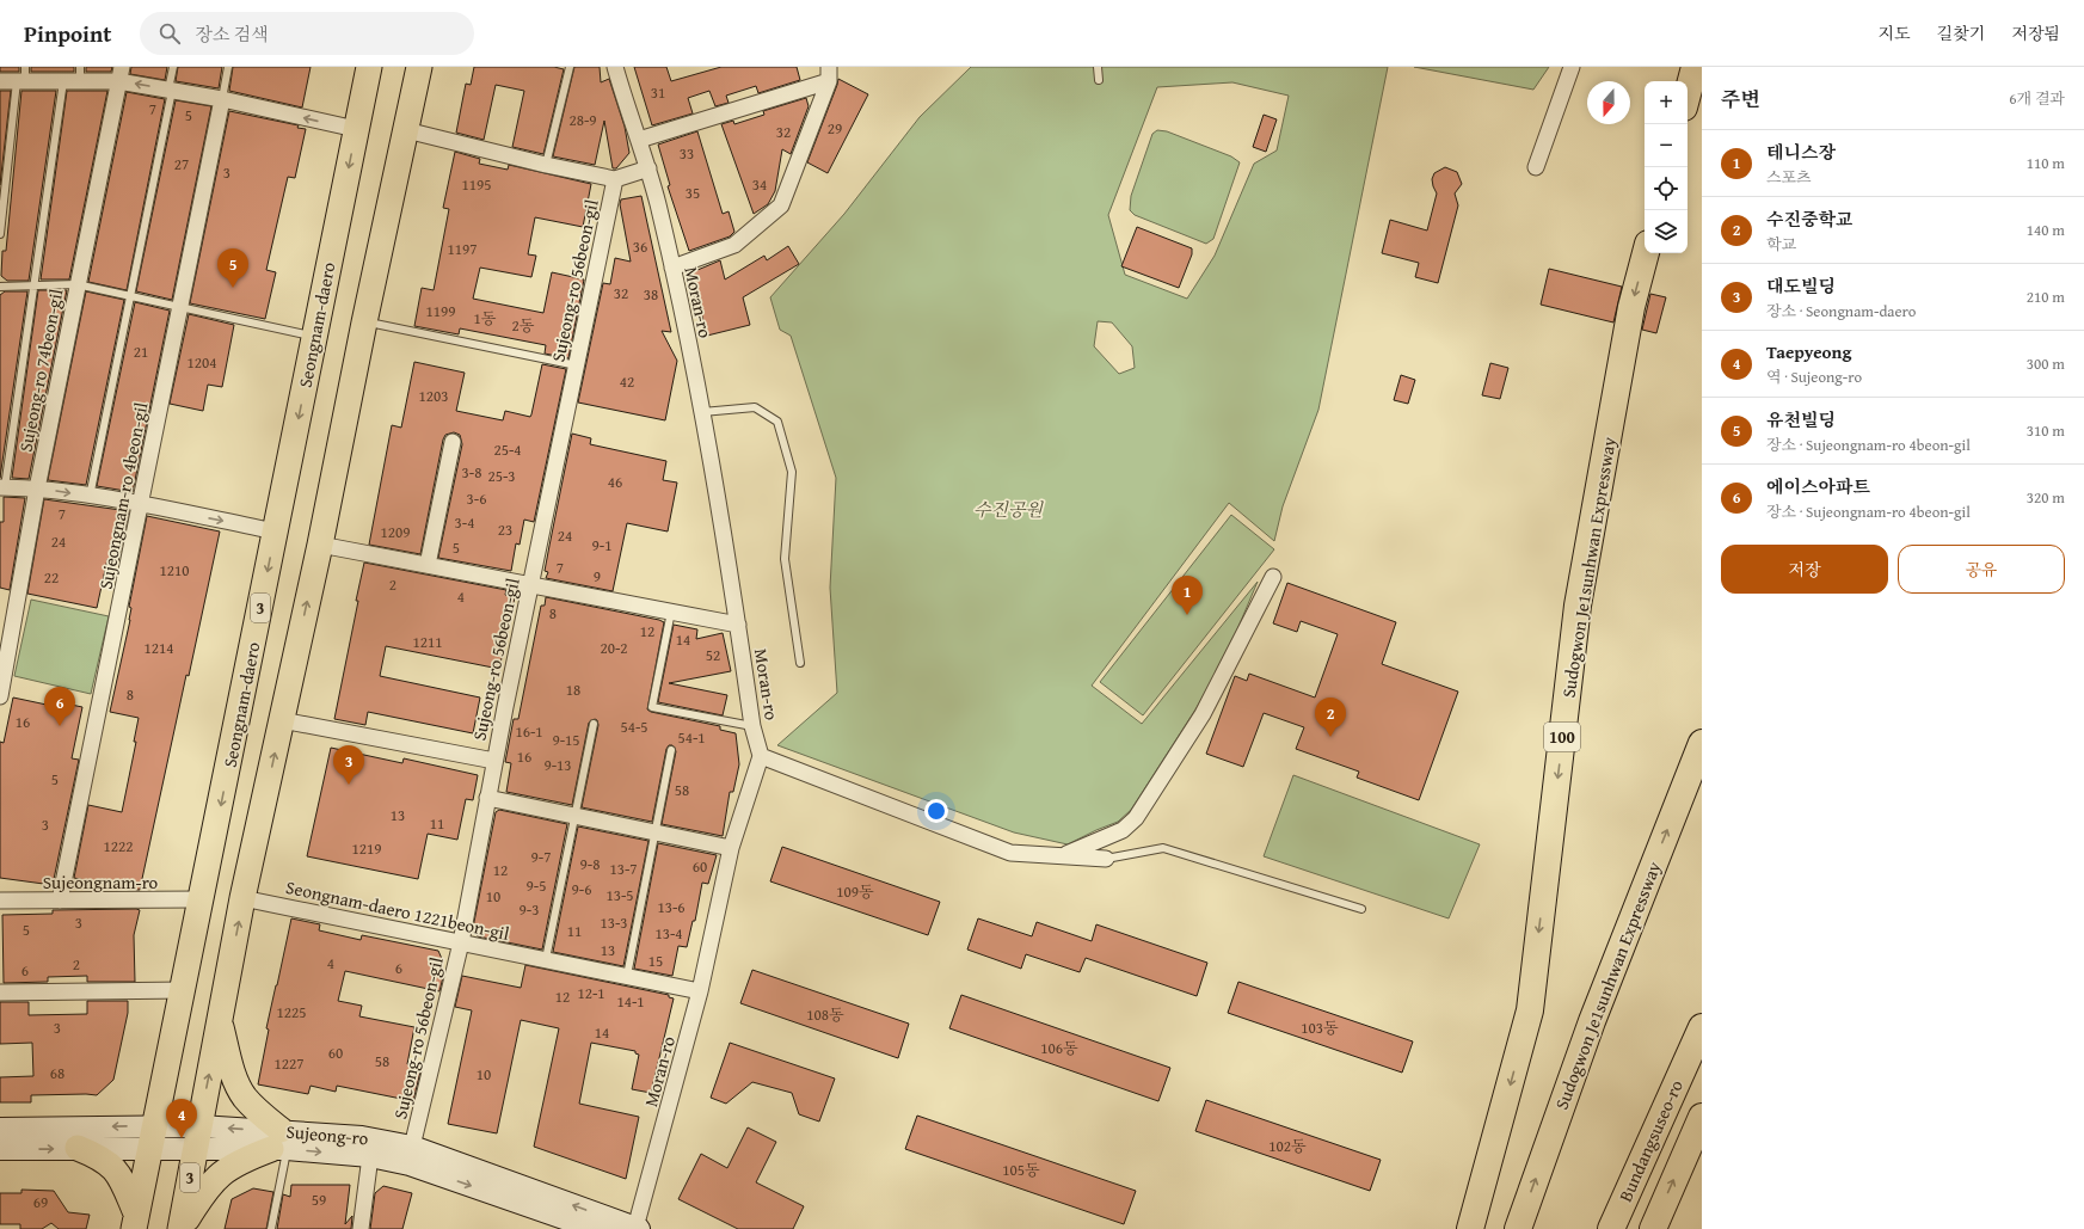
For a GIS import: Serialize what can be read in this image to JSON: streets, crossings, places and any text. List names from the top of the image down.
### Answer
{
  "streets": {
    "highway": ["Sudogwon Je1sunhwan Expressway", "100", "Bundangsuseo-ro"],
    "main road": ["Seongnam-daero", "3", "Sujeong-ro"],
    "street": [
      "Sujeong-ro 56beon-gil",
      "Moran-ro",
      "Sujeong-ro 74beon-gil",
      "Sujeongnam-ro 4beon-gil",
      "Sujeongnam-ro",
      "Seongnam-daero 1221beon-gil"
    ]
  },
  "crossings": [
    ["Sujeong-ro 56beon-gil", "Seongnam-daero 1221beon-gil"],
    ["Sujeong-ro 56beon-gil", "Sujeong-ro"],
    ["Moran-ro", "Seongnam-daero 1221beon-gil"],
    ["Moran-ro", "Sujeong-ro"],
    ["Seongnam-daero", "Sujeongnam-ro"],
    ["Seongnam-daero", "Sujeong-ro"],
    ["Sujeongnam-ro 4beon-gil", "Sujeongnam-ro"],
    ["3", "Seongnam-daero 1221beon-gil"],
    ["3", "Sujeong-ro"]
  ],
  "parks": ["수진공원"],
  "house_numbers": [
    "31",
    "7",
    "5",
    "28-9",
    "29",
    "32",
    "33",
    "27",
    "3",
    "1195",
    "34",
    "35",
    "36",
    "1197",
    "32",
    "38",
    "1199",
    "1동",
    "2동",
    "21",
    "1204",
    "42",
    "1203",
    "25-4",
    "3-8",
    "25-3",
    "46",
    "3-6",
    "7",
    "3-4",
    "23",
    "1209",
    "24",
    "24",
    "9-1",
    "5",
    "7",
    "1210",
    "9",
    "22",
    "2",
    "4",
    "8",
    "12",
    "14",
    "1211",
    "1214",
    "20-2",
    "52",
    "18",
    "8",
    "16",
    "54-5",
    "16-1",
    "54-1",
    "9-15",
    "16",
    "9-13",
    "5",
    "58",
    "13",
    "11",
    "3",
    "1222",
    "1219",
    "9-7",
    "9-8",
    "60",
    "13-7",
    "12",
    "9-5",
    "9-6",
    "109동",
    "13-5",
    "10",
    "13-6",
    "9-3",
    "3",
    "13-3",
    "5",
    "11",
    "13-4",
    "13",
    "15",
    "4",
    "2",
    "6",
    "6",
    "12-1",
    "12",
    "14-1",
    "1225",
    "108동",
    "3",
    "103동",
    "14",
    "106동",
    "60",
    "58",
    "1227",
    "68",
    "10",
    "102동",
    "105동",
    "59",
    "69"
  ],
  "north": "bottom",
  "page": {
    "header": "Pinpoint",
    "search": "장소 검색",
    "nav": ["지도", "길찾기", "저장됨"],
    "heading": ["주변", "6개 결과"],
    "map_buttons": ["+", "−"],
    "list": [
      {
        "mark": "1",
        "name": "테니스장",
        "note": "스포츠",
        "value": "110 m"
      },
      {
        "mark": "2",
        "name": "수진중학교",
        "note": "학교",
        "value": "140 m"
      },
      {
        "mark": "3",
        "name": "대도빌딩",
        "note": "장소 · Seongnam-daero",
        "value": "210 m"
      },
      {
        "mark": "4",
        "name": "Taepyeong",
        "note": "역 · Sujeong-ro",
        "value": "300 m"
      },
      {
        "mark": "5",
        "name": "유천빌딩",
        "note": "장소 · Sujeongnam-ro 4beon-gil",
        "value": "310 m"
      },
      {
        "mark": "6",
        "name": "에이스아파트",
        "note": "장소 · Sujeongnam-ro 4beon-gil",
        "value": "320 m"
      }
    ],
    "pins": [
      "5",
      "1",
      "6",
      "2",
      "3",
      "4"
    ],
    "buttons": ["저장", "공유"]
  }
}
